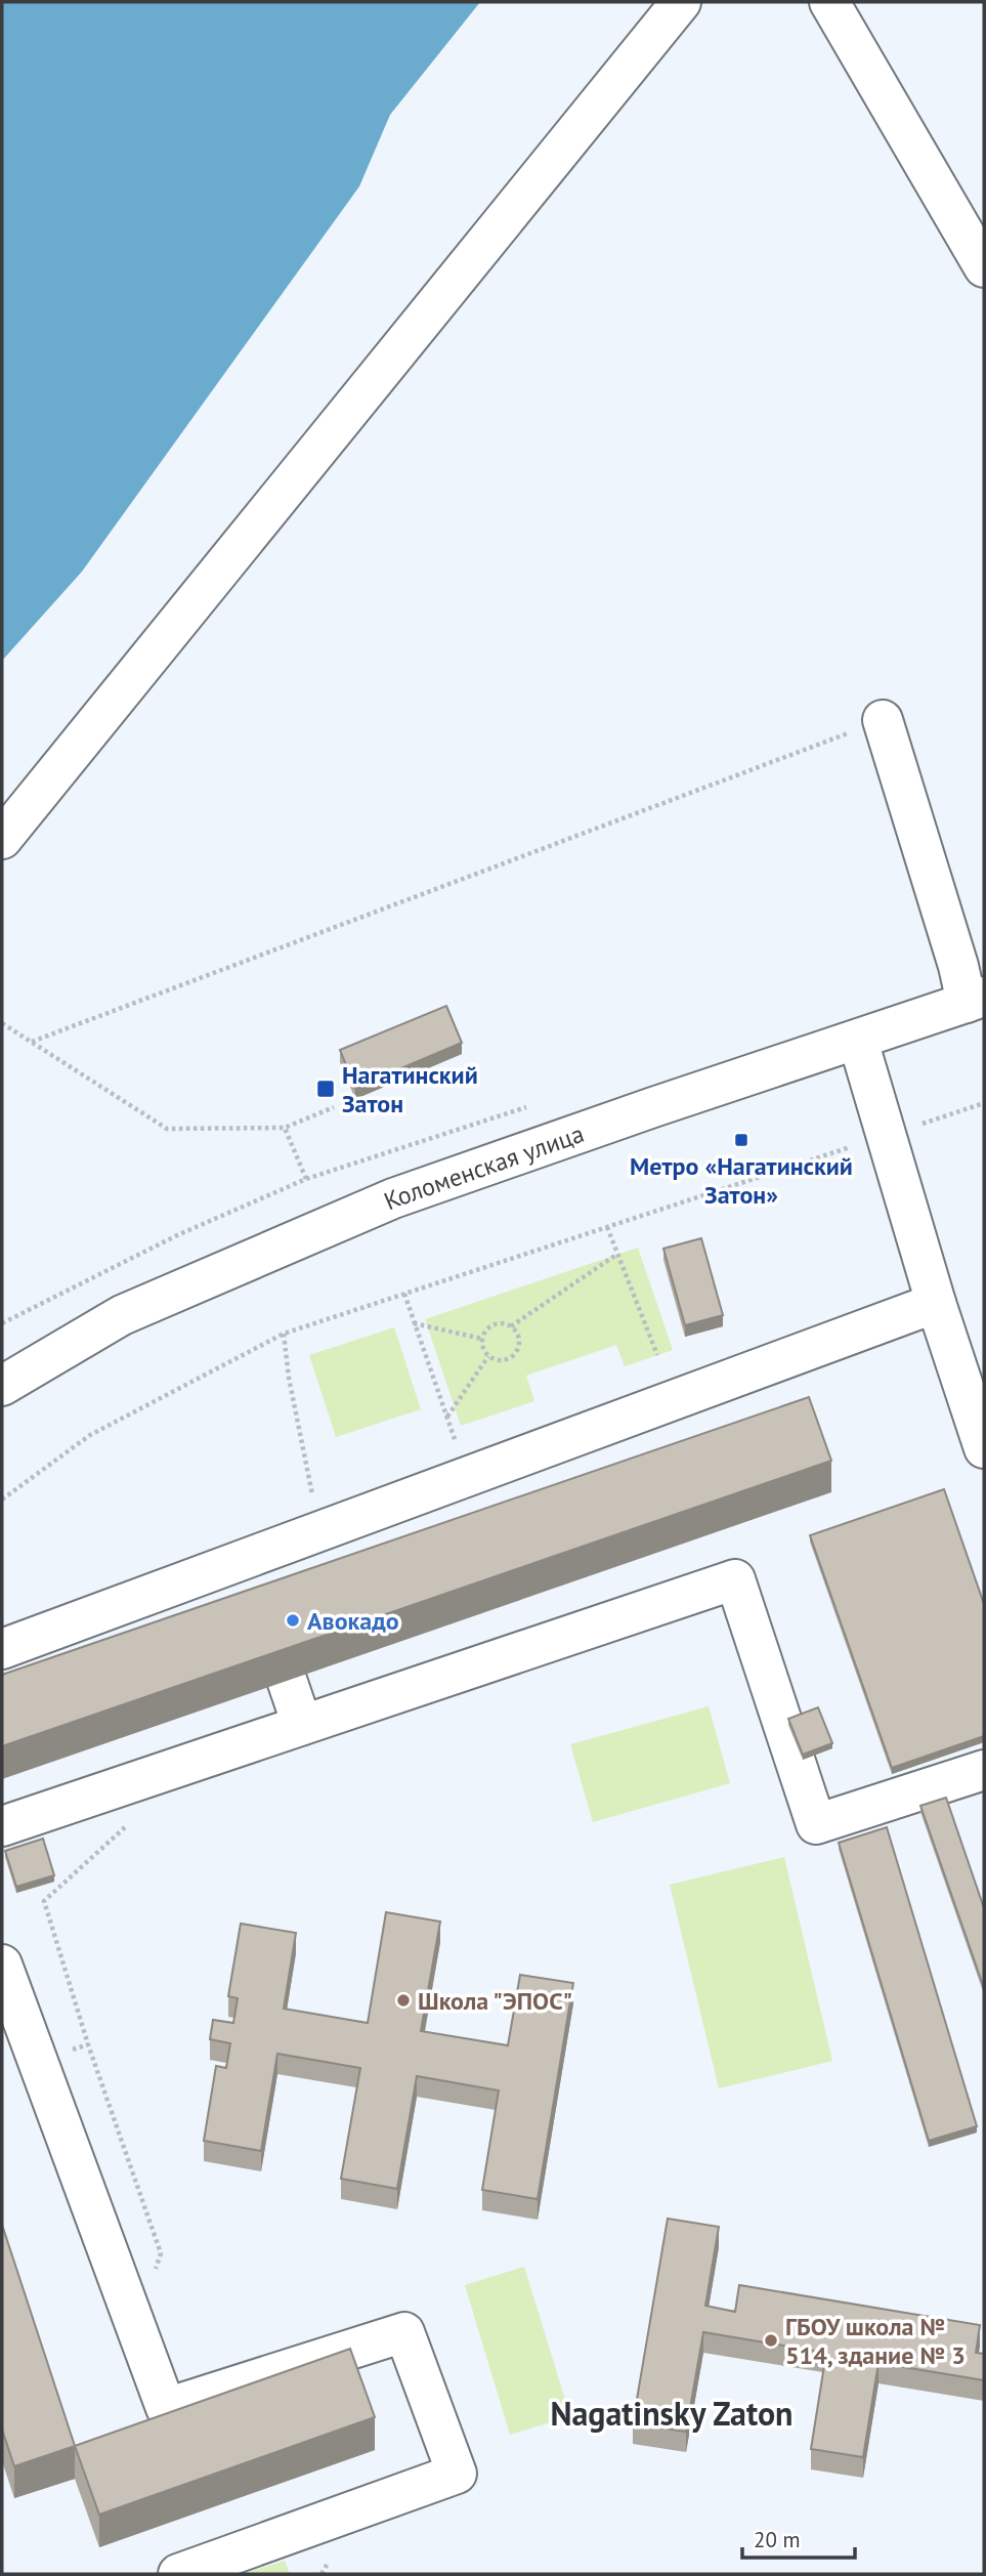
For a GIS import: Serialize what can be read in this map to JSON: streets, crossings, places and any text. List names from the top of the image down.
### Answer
{
  "streets": {
    "street": ["Коломенская улица"]
  },
  "districts": ["Nagatinsky Zaton"],
  "places": {
    "transit": ["Нагатинский Затон", "Метро «Нагатинский Затон»"],
    "other": ["Авокадо", "Школа \"ЭПОС\"", "ГБОУ школа № 514, здание № 3"]
  },
  "scale_bar": "20 m"
}
